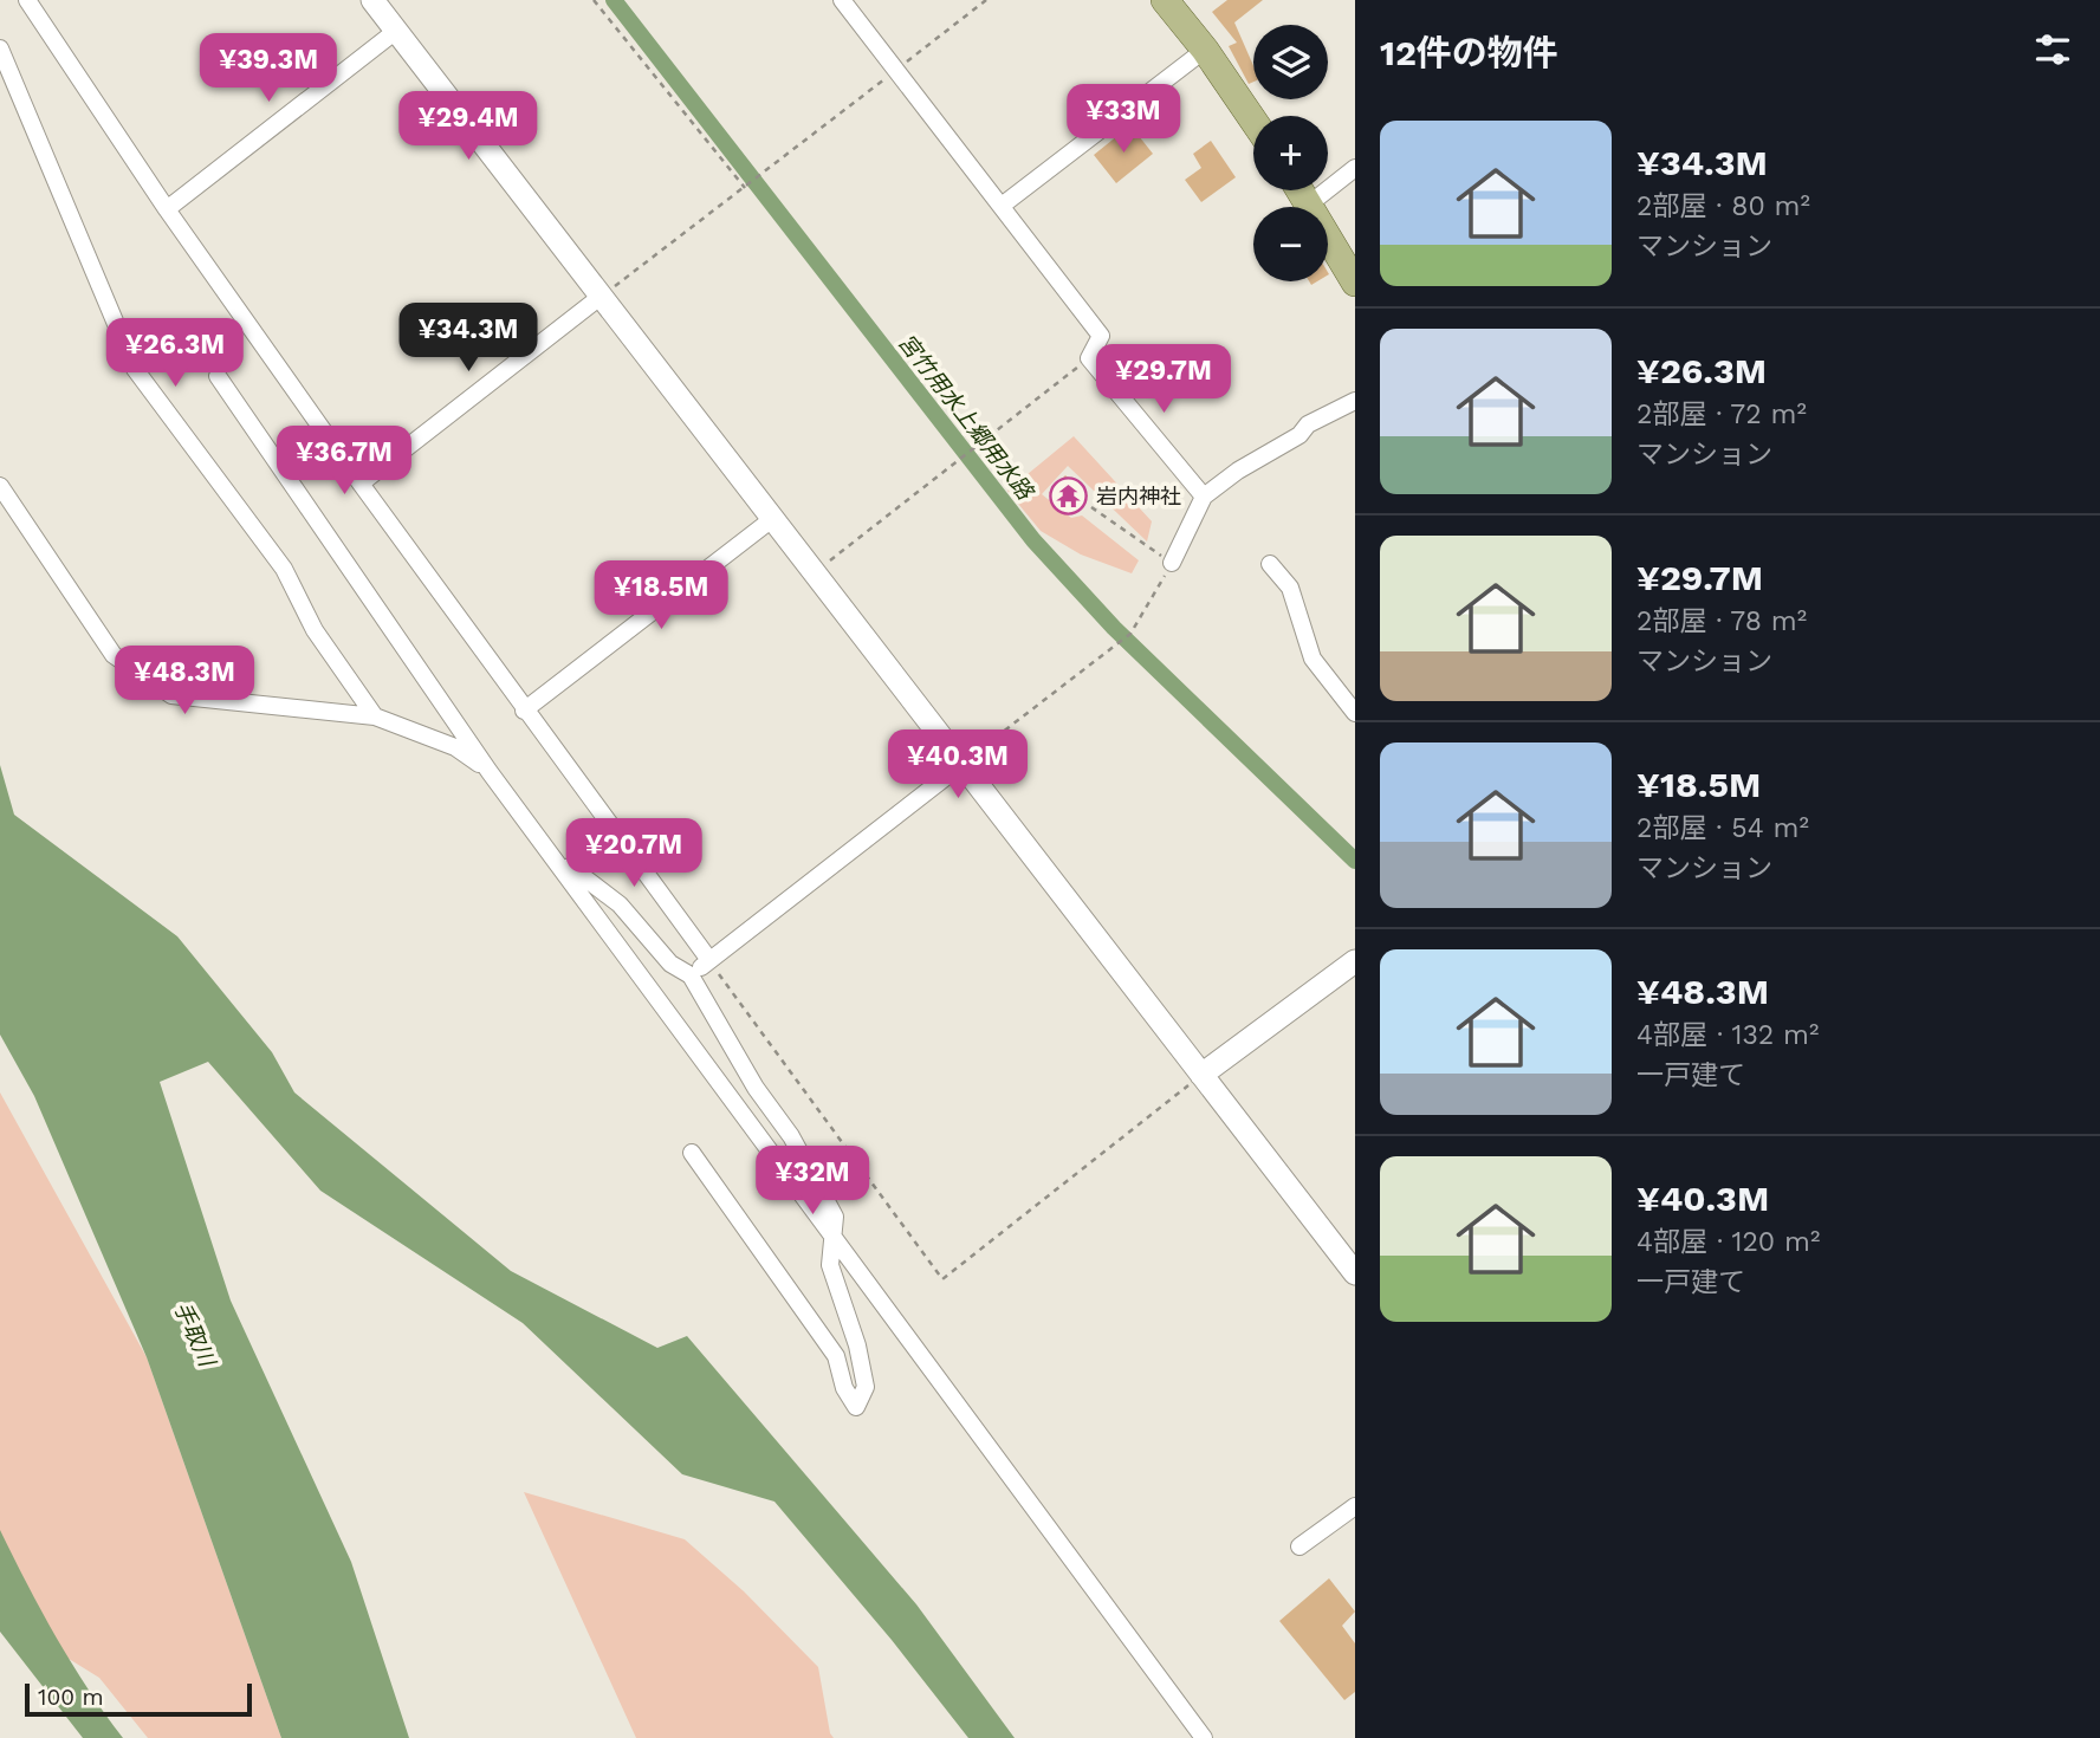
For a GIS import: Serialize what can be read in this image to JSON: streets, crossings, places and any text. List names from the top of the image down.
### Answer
{
  "water": ["宮竹用水上郷用水路", "手取川"],
  "places": {
    "temple": ["岩内神社"]
  },
  "scale_bar": "100 m",
  "page": {
    "heading": "12件の物件",
    "map_buttons": ["+", "−"],
    "price": [
      "¥39.3M",
      "¥33M",
      "¥29.4M",
      "¥34.3M",
      "¥26.3M",
      "¥29.7M",
      "¥36.7M",
      "¥18.5M",
      "¥48.3M",
      "¥40.3M",
      "¥20.7M",
      "¥32M"
    ],
    "list": [
      {
        "name": "¥34.3M",
        "note": "2部屋 · 80 m² · マンション"
      },
      {
        "name": "¥26.3M",
        "note": "2部屋 · 72 m² · マンション"
      },
      {
        "name": "¥29.7M",
        "note": "2部屋 · 78 m² · マンション"
      },
      {
        "name": "¥18.5M",
        "note": "2部屋 · 54 m² · マンション"
      },
      {
        "name": "¥48.3M",
        "note": "4部屋 · 132 m² · 一戸建て"
      },
      {
        "name": "¥40.3M",
        "note": "4部屋 · 120 m² · 一戸建て"
      }
    ],
    "scale": "100 m"
  }
}
